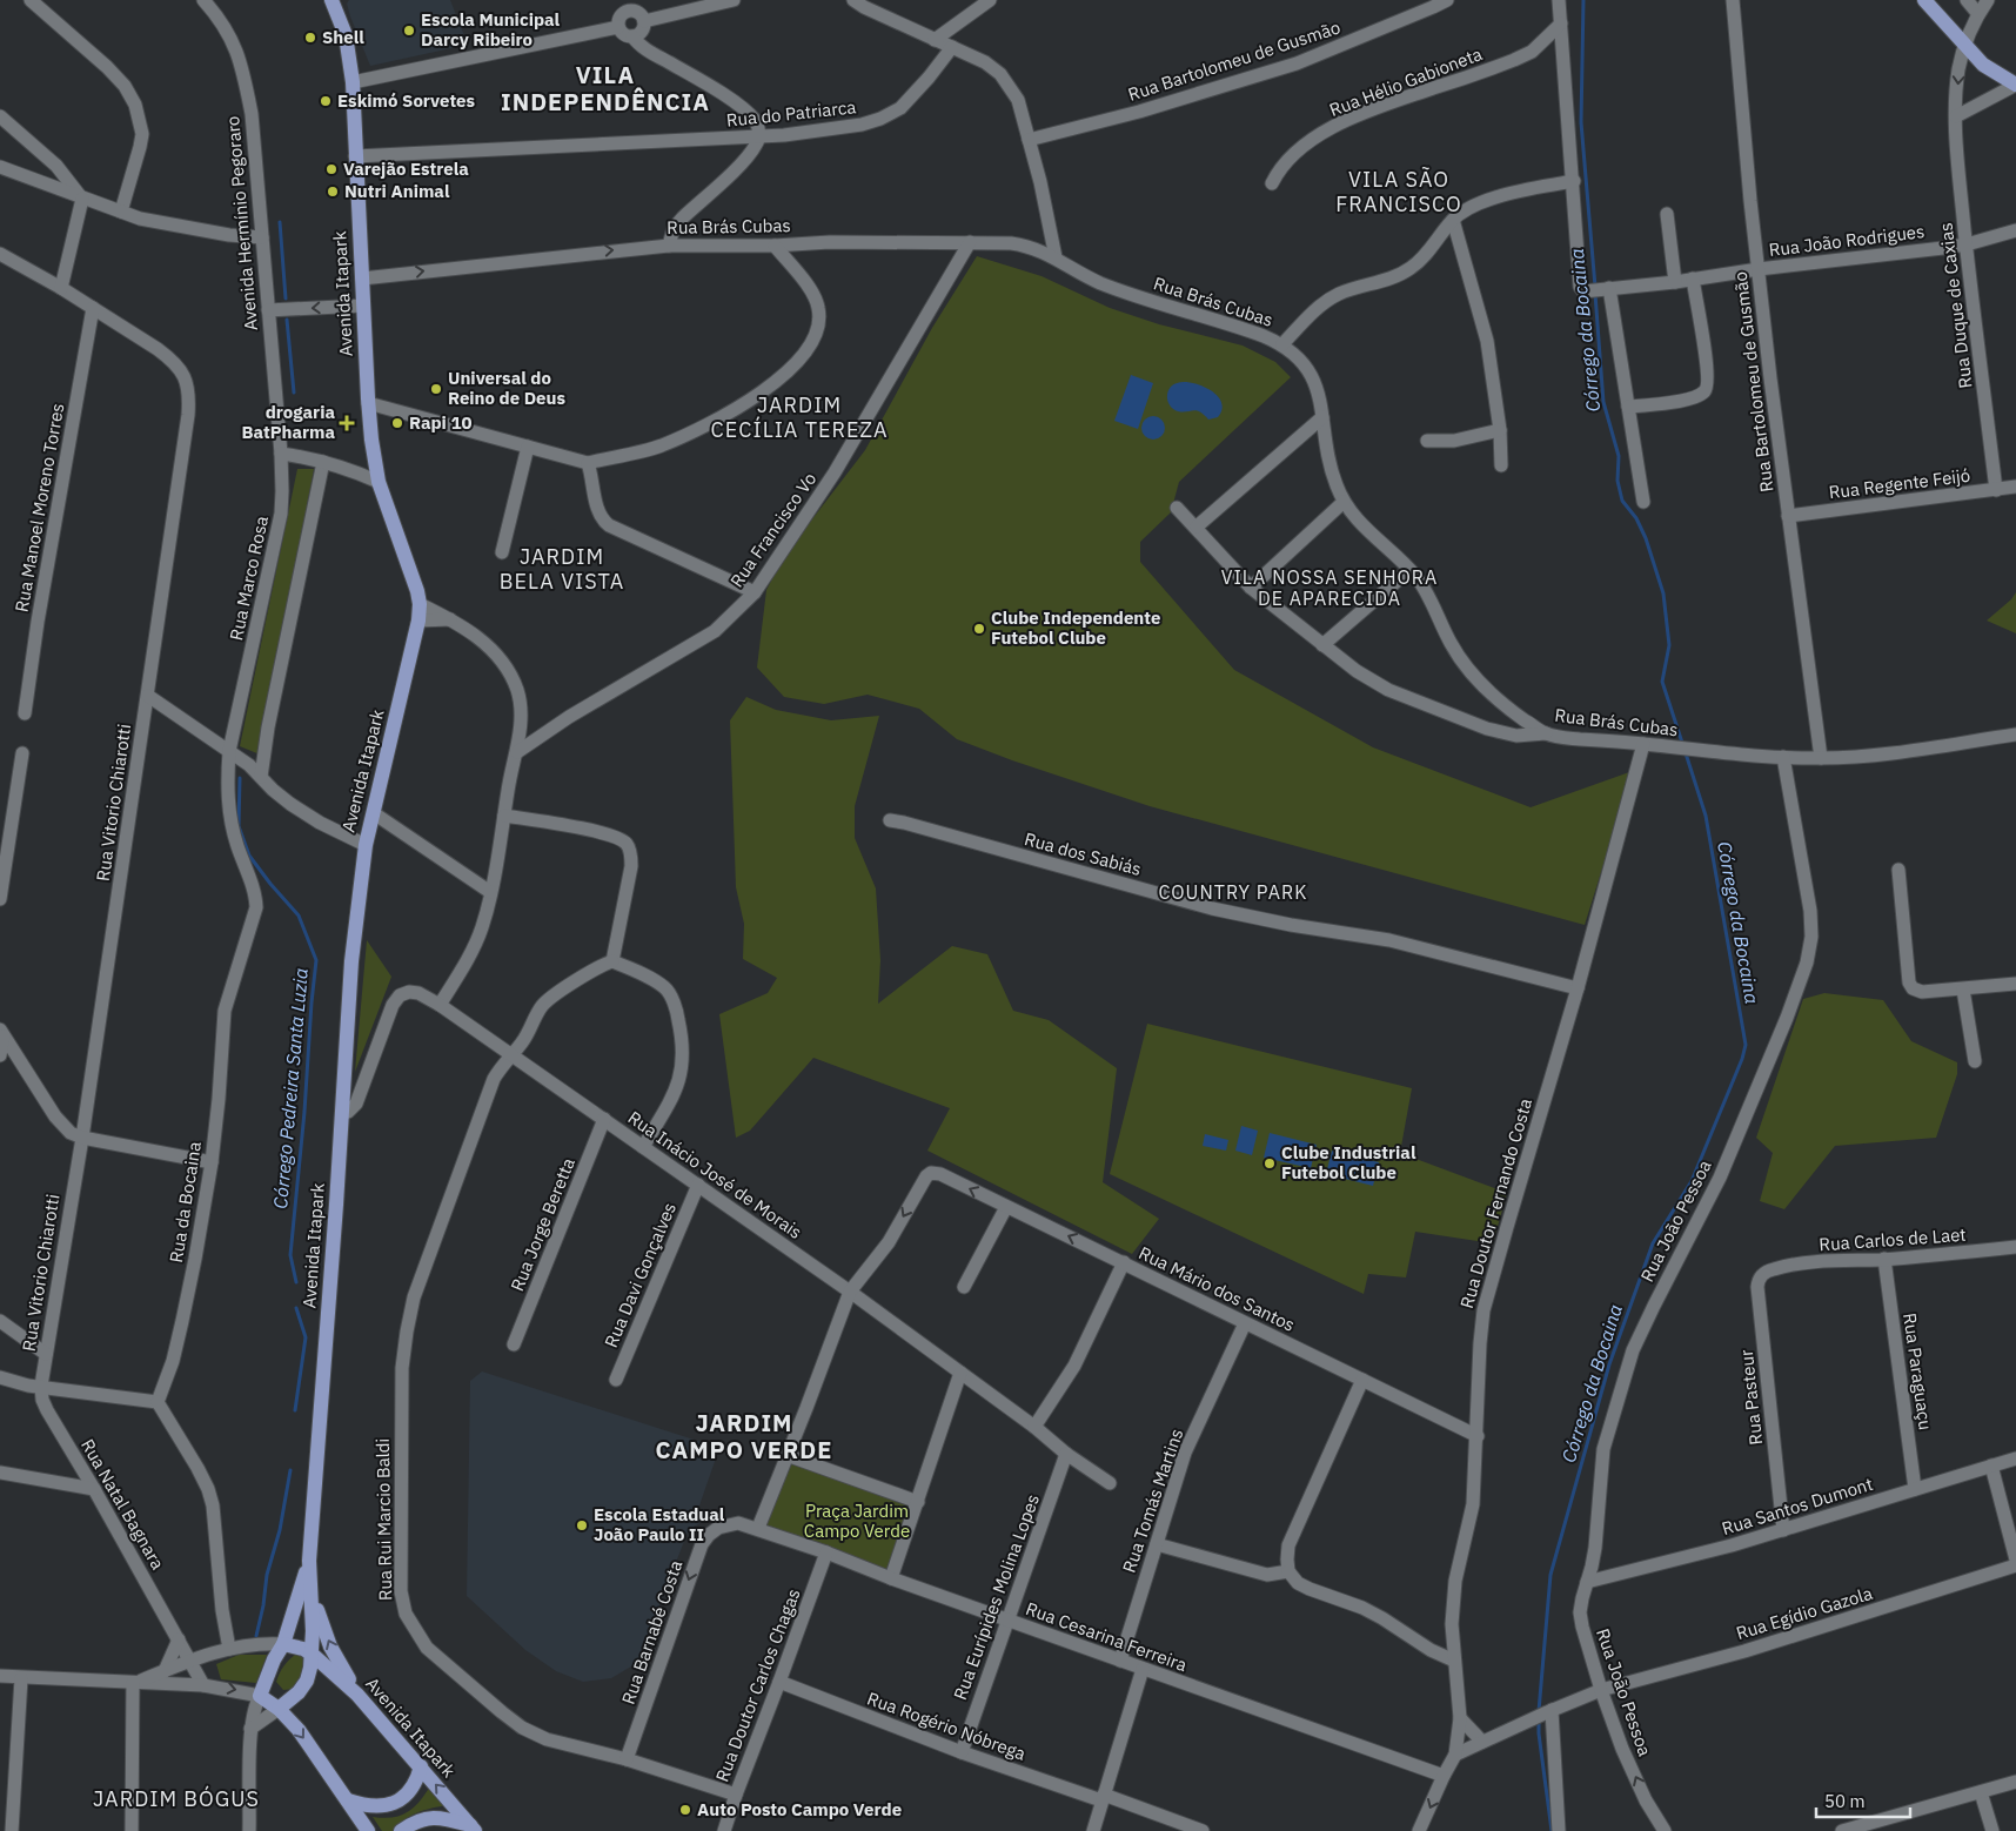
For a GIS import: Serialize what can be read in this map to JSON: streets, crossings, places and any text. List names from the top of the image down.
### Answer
{
  "streets": {
    "main road": ["Avenida Itapark"],
    "street": [
      "Rua Bartolomeu de Gusmão",
      "Rua Hélio Gabioneta",
      "Rua do Patriarca",
      "Avenida Hermínio Pegoraro",
      "Rua Brás Cubas",
      "Rua João Rodrigues",
      "Rua Duque de Caxias",
      "Rua Regente Feijó",
      "Rua Manoel Moreno Torres",
      "Rua Francisco Vo",
      "Rua Marco Rosa",
      "Rua Vitorio Chiarotti",
      "Rua dos Sabiás",
      "Rua Inácio José de Morais",
      "Rua da Bocaina",
      "Rua Doutor Fernando Costa",
      "Rua João Pessoa",
      "Rua Jorge Beretta",
      "Rua Carlos de Laet",
      "Rua Davi Gonçalves",
      "Rua Mário dos Santos",
      "Rua Paraguaçu",
      "Rua Pasteur",
      "Rua Tomás Martins",
      "Rua Natal Bagnara",
      "Rua Santos Dumont",
      "Rua Rui Marcio Baldi",
      "Rua Eurípides Molina Lopes",
      "Rua Egídio Gazola",
      "Rua Barnabé Costa",
      "Rua Cesarina Ferreira",
      "Rua Doutor Carlos Chagas",
      "Rua Rogério Nóbrega"
    ]
  },
  "crossings": [
    ["Rua Bartolomeu de Gusmão", "Rua Brás Cubas"],
    ["Rua Bartolomeu de Gusmão", "Rua João Rodrigues"],
    ["Rua Bartolomeu de Gusmão", "Rua Regente Feijó"],
    ["Rua do Patriarca", "Avenida Itapark"],
    ["Avenida Hermínio Pegoraro", "Rua Marco Rosa"],
    ["Rua Brás Cubas", "Avenida Itapark"],
    ["Rua Brás Cubas", "Rua Francisco Vo"],
    ["Rua Brás Cubas", "Rua Doutor Fernando Costa"],
    ["Rua Brás Cubas", "Rua João Pessoa"],
    ["Rua João Rodrigues", "Rua Duque de Caxias"],
    ["Avenida Itapark", "Rua Inácio José de Morais"],
    ["Rua Duque de Caxias", "Rua Regente Feijó"],
    ["Rua Manoel Moreno Torres", "Rua Vitorio Chiarotti"],
    ["Rua Marco Rosa", "Rua da Bocaina"],
    ["Rua Vitorio Chiarotti", "Rua Natal Bagnara"],
    ["Rua dos Sabiás", "Rua Doutor Fernando Costa"],
    ["Rua Inácio José de Morais", "Rua Jorge Beretta"],
    ["Rua Inácio José de Morais", "Rua Davi Gonçalves"],
    ["Rua Inácio José de Morais", "Rua Mário dos Santos"],
    ["Rua Inácio José de Morais", "Rua Rui Marcio Baldi"],
    ["Rua Inácio José de Morais", "Rua Eurípides Molina Lopes"],
    ["Rua Doutor Fernando Costa", "Rua Mário dos Santos"],
    ["Rua Doutor Fernando Costa", "Rua Cesarina Ferreira"],
    ["Rua João Pessoa", "Rua Santos Dumont"],
    ["Rua João Pessoa", "Rua Egídio Gazola"],
    ["Rua Carlos de Laet", "Rua Paraguaçu"],
    ["Rua Carlos de Laet", "Rua Pasteur"],
    ["Rua Mário dos Santos", "Rua Tomás Martins"],
    ["Rua Paraguaçu", "Rua Santos Dumont"],
    ["Rua Pasteur", "Rua Santos Dumont"],
    ["Rua Tomás Martins", "Rua Cesarina Ferreira"],
    ["Rua Rui Marcio Baldi", "Rua Barnabé Costa"],
    ["Rua Rui Marcio Baldi", "Rua Doutor Carlos Chagas"],
    ["Rua Eurípides Molina Lopes", "Rua Cesarina Ferreira"],
    ["Rua Eurípides Molina Lopes", "Rua Rogério Nóbrega"],
    ["Rua Barnabé Costa", "Rua Cesarina Ferreira"],
    ["Rua Cesarina Ferreira", "Rua Doutor Carlos Chagas"],
    ["Rua Doutor Carlos Chagas", "Rua Rogério Nóbrega"]
  ],
  "one_way": ["Rua Barnabé Costa"],
  "districts": [
    "VILA INDEPENDÊNCIA",
    "VILA SÃO FRANCISCO",
    "JARDIM CECÍLIA TEREZA",
    "JARDIM BELA VISTA",
    "VILA NOSSA SENHORA DE APARECIDA",
    "COUNTRY PARK",
    "JARDIM CAMPO VERDE",
    "JARDIM BÓGUS"
  ],
  "water": ["Córrego da Bocaina", "Córrego Pedreira Santa Luzia"],
  "parks": ["Praça Jardim Campo Verde"],
  "places": {
    "other": [
      "Escola Municipal Darcy Ribeiro",
      "Shell",
      "Eskimó Sorvetes",
      "Varejão Estrela",
      "Nutri Animal",
      "Universal do Reino de Deus",
      "Rapi 10",
      "Clube Independente Futebol Clube",
      "Clube Industrial Futebol Clube",
      "Escola Estadual João Paulo II",
      "Auto Posto Campo Verde"
    ],
    "health": ["drogaria BatPharma"]
  },
  "scale_bar": "50 m"
}
